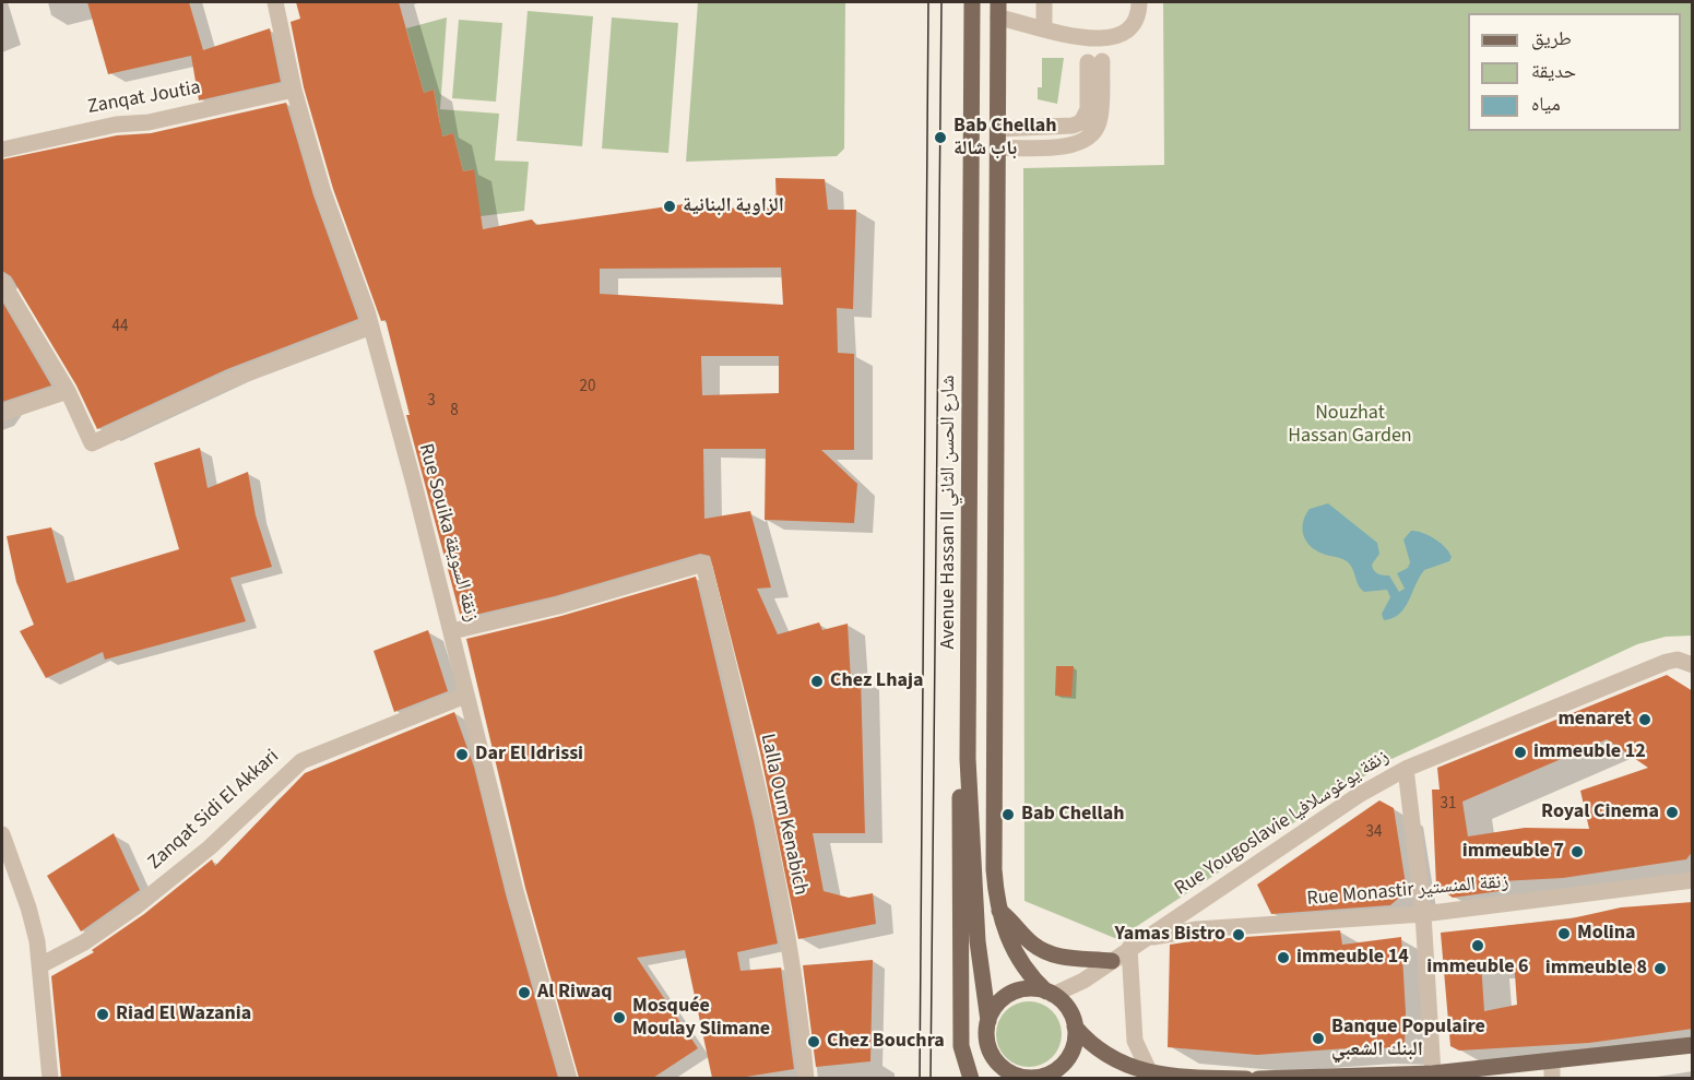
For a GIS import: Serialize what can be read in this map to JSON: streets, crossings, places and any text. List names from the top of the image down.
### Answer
{
  "streets": {
    "main road": ["Avenue Hassan II شارع الحسن الثاني"],
    "street": [
      "Zanqat Joutia",
      "Rue Souika زنقة السويقة",
      "Zanqat Sidi El Akkari",
      "Lalla Oum Kenabich",
      "Rue Yougoslavie زنقة يوغوسلافيا",
      "Rue Monastir زنقة المنستير"
    ]
  },
  "crossings": [
    ["Zanqat Joutia", "Rue Souika زنقة السويقة"],
    ["Avenue Hassan II شارع الحسن الثاني", "Rue Yougoslavie زنقة يوغوسلافيا"],
    ["Rue Souika زنقة السويقة", "Zanqat Sidi El Akkari"],
    ["Rue Souika زنقة السويقة", "Lalla Oum Kenabich"],
    ["Rue Yougoslavie زنقة يوغوسلافيا", "Rue Monastir زنقة المنستير"]
  ],
  "parks": ["Nouzhat Hassan Garden"],
  "places": [
    "Bab Chellah باب شالة",
    "الزاوية البنانية",
    "Chez Lhaja",
    "menaret",
    "immeuble 12",
    "Dar El Idrissi",
    "Royal Cinema",
    "Bab Chellah",
    "immeuble 7",
    "Molina",
    "Yamas Bistro",
    "immeuble 6",
    "immeuble 14",
    "immeuble 8",
    "Al Riwaq",
    "Riad El Wazania",
    "Mosquée Moulay Slimane",
    "Banque Populaire البنك الشعبي",
    "Chez Bouchra"
  ],
  "house_numbers": [
    "44",
    "20",
    "3",
    "8",
    "31",
    "34"
  ],
  "legend": ["طريق", "حديقة", "مياه"]
}
